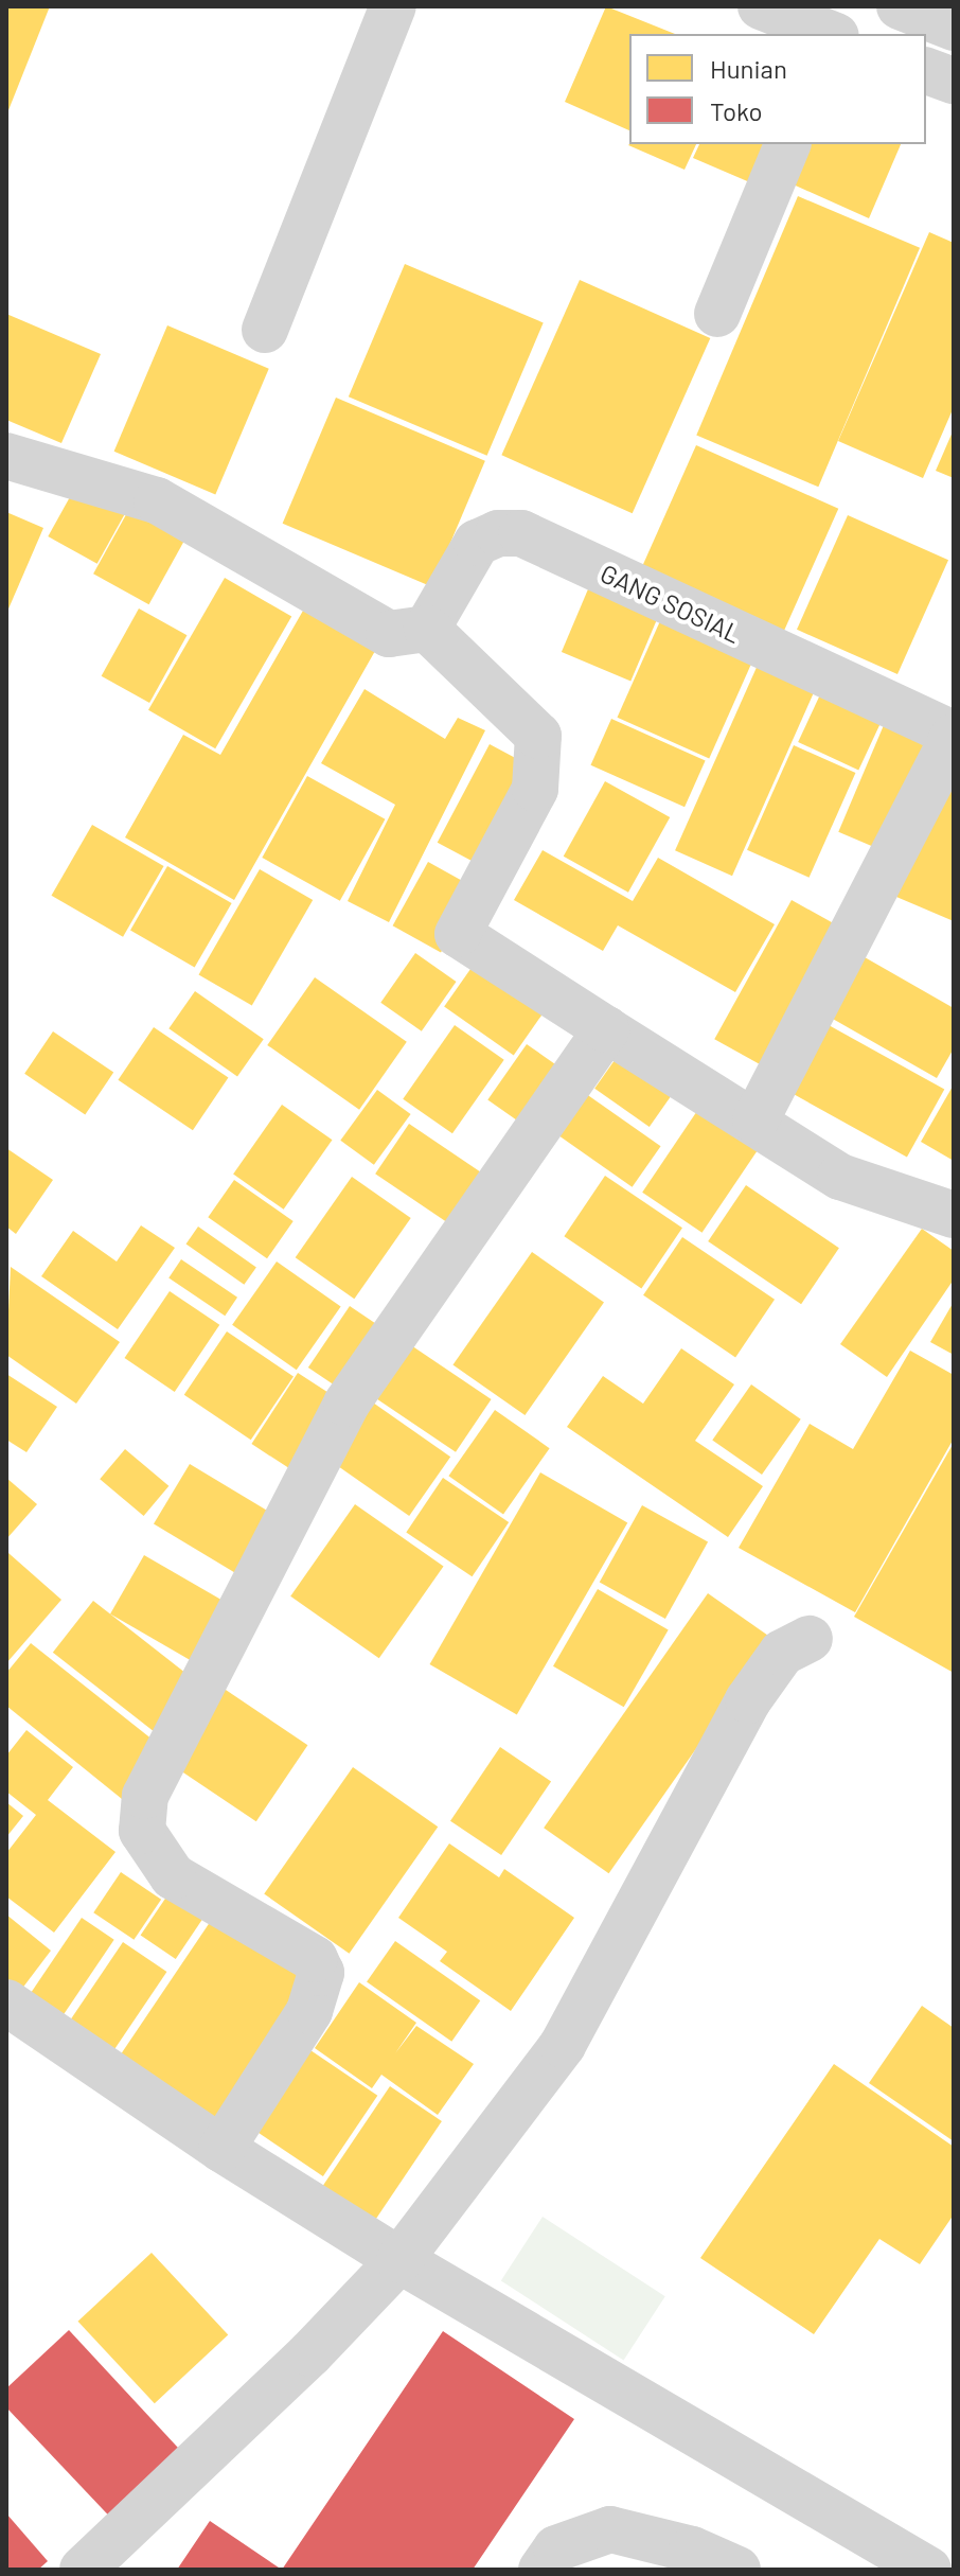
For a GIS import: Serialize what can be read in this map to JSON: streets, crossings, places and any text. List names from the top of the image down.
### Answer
{
  "streets": {
    "street": ["GANG SOSIAL"]
  },
  "legend": ["Hunian", "Toko"]
}
